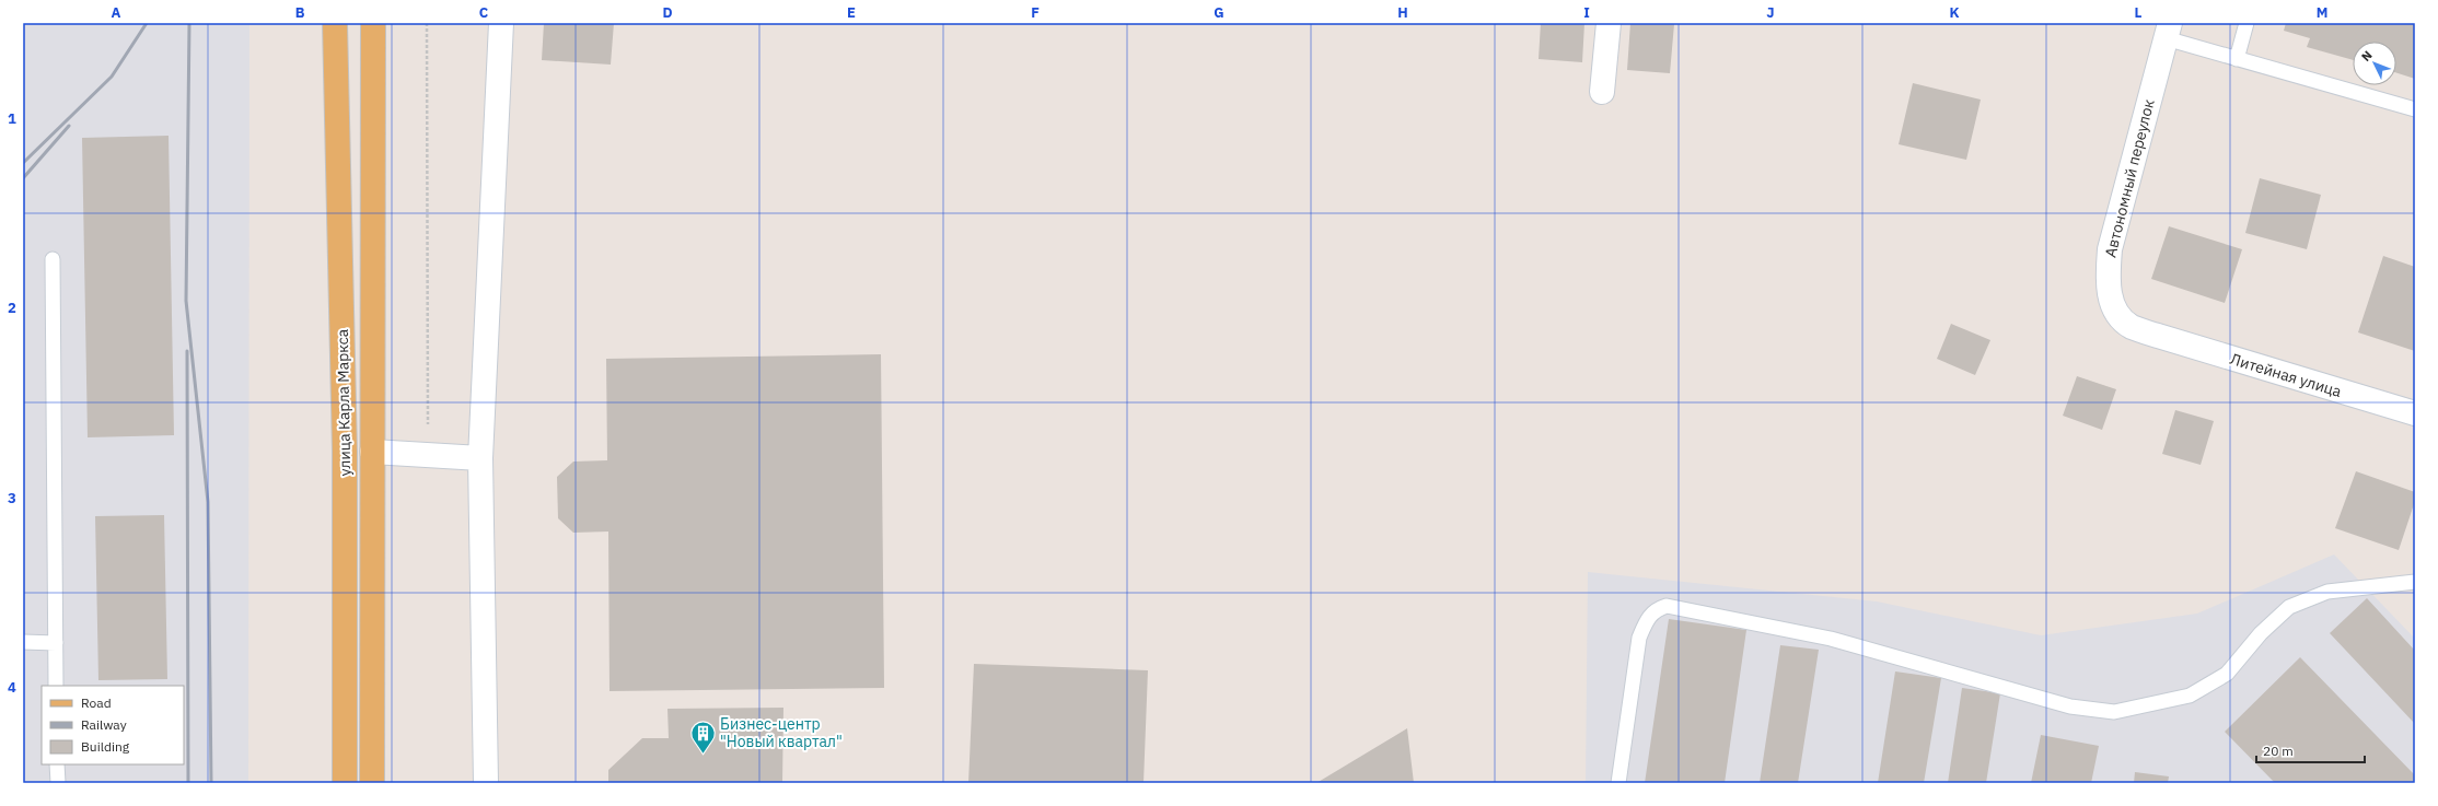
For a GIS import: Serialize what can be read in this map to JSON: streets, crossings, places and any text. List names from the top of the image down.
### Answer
{
  "streets": {
    "main road": ["улица Карла Маркса"],
    "street": ["Автономный переулок", "Литейная улица"]
  },
  "crossings": [
    ["Автономный переулок", "Литейная улица"]
  ],
  "places": {
    "building": ["Бизнес-центр \"Новый квартал\""]
  },
  "legend": ["Road", "Railway", "Building"],
  "scale_bar": "20 m",
  "north": "top left",
  "grid": {
    "columns": [
      "A",
      "B",
      "C",
      "D",
      "E",
      "F",
      "G",
      "H",
      "I",
      "J",
      "K",
      "L",
      "M"
    ],
    "rows": [
      "1",
      "2",
      "3",
      "4"
    ]
  }
}
